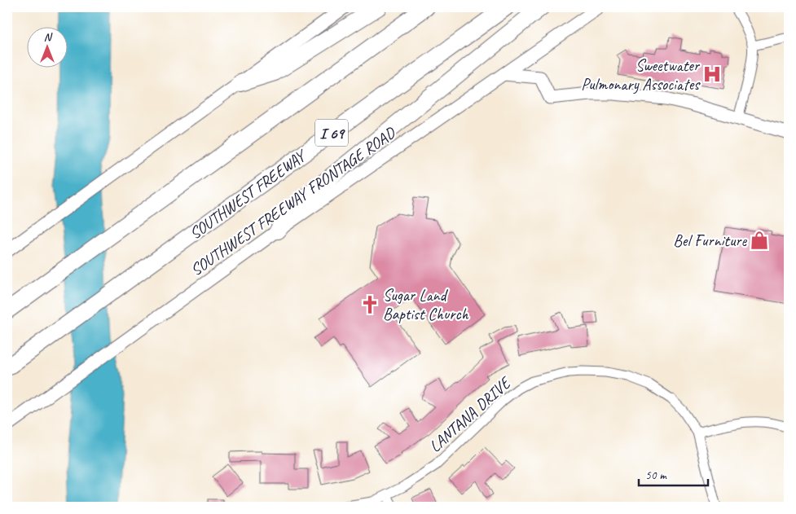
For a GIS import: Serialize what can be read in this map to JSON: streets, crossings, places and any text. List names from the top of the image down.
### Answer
{
  "streets": {
    "highway": ["I 69", "SOUTHWEST FREEWAY"],
    "main road": ["SOUTHWEST FREEWAY FRONTAGE ROAD"],
    "street": ["LANTANA DRIVE"]
  },
  "places": {
    "hospital": ["Sweetwater Pulmonary Associates"],
    "shop": ["Bel Furniture"],
    "church": ["Sugar Land Baptist Church"]
  },
  "scale_bar": "50 m",
  "north": "top"
}
